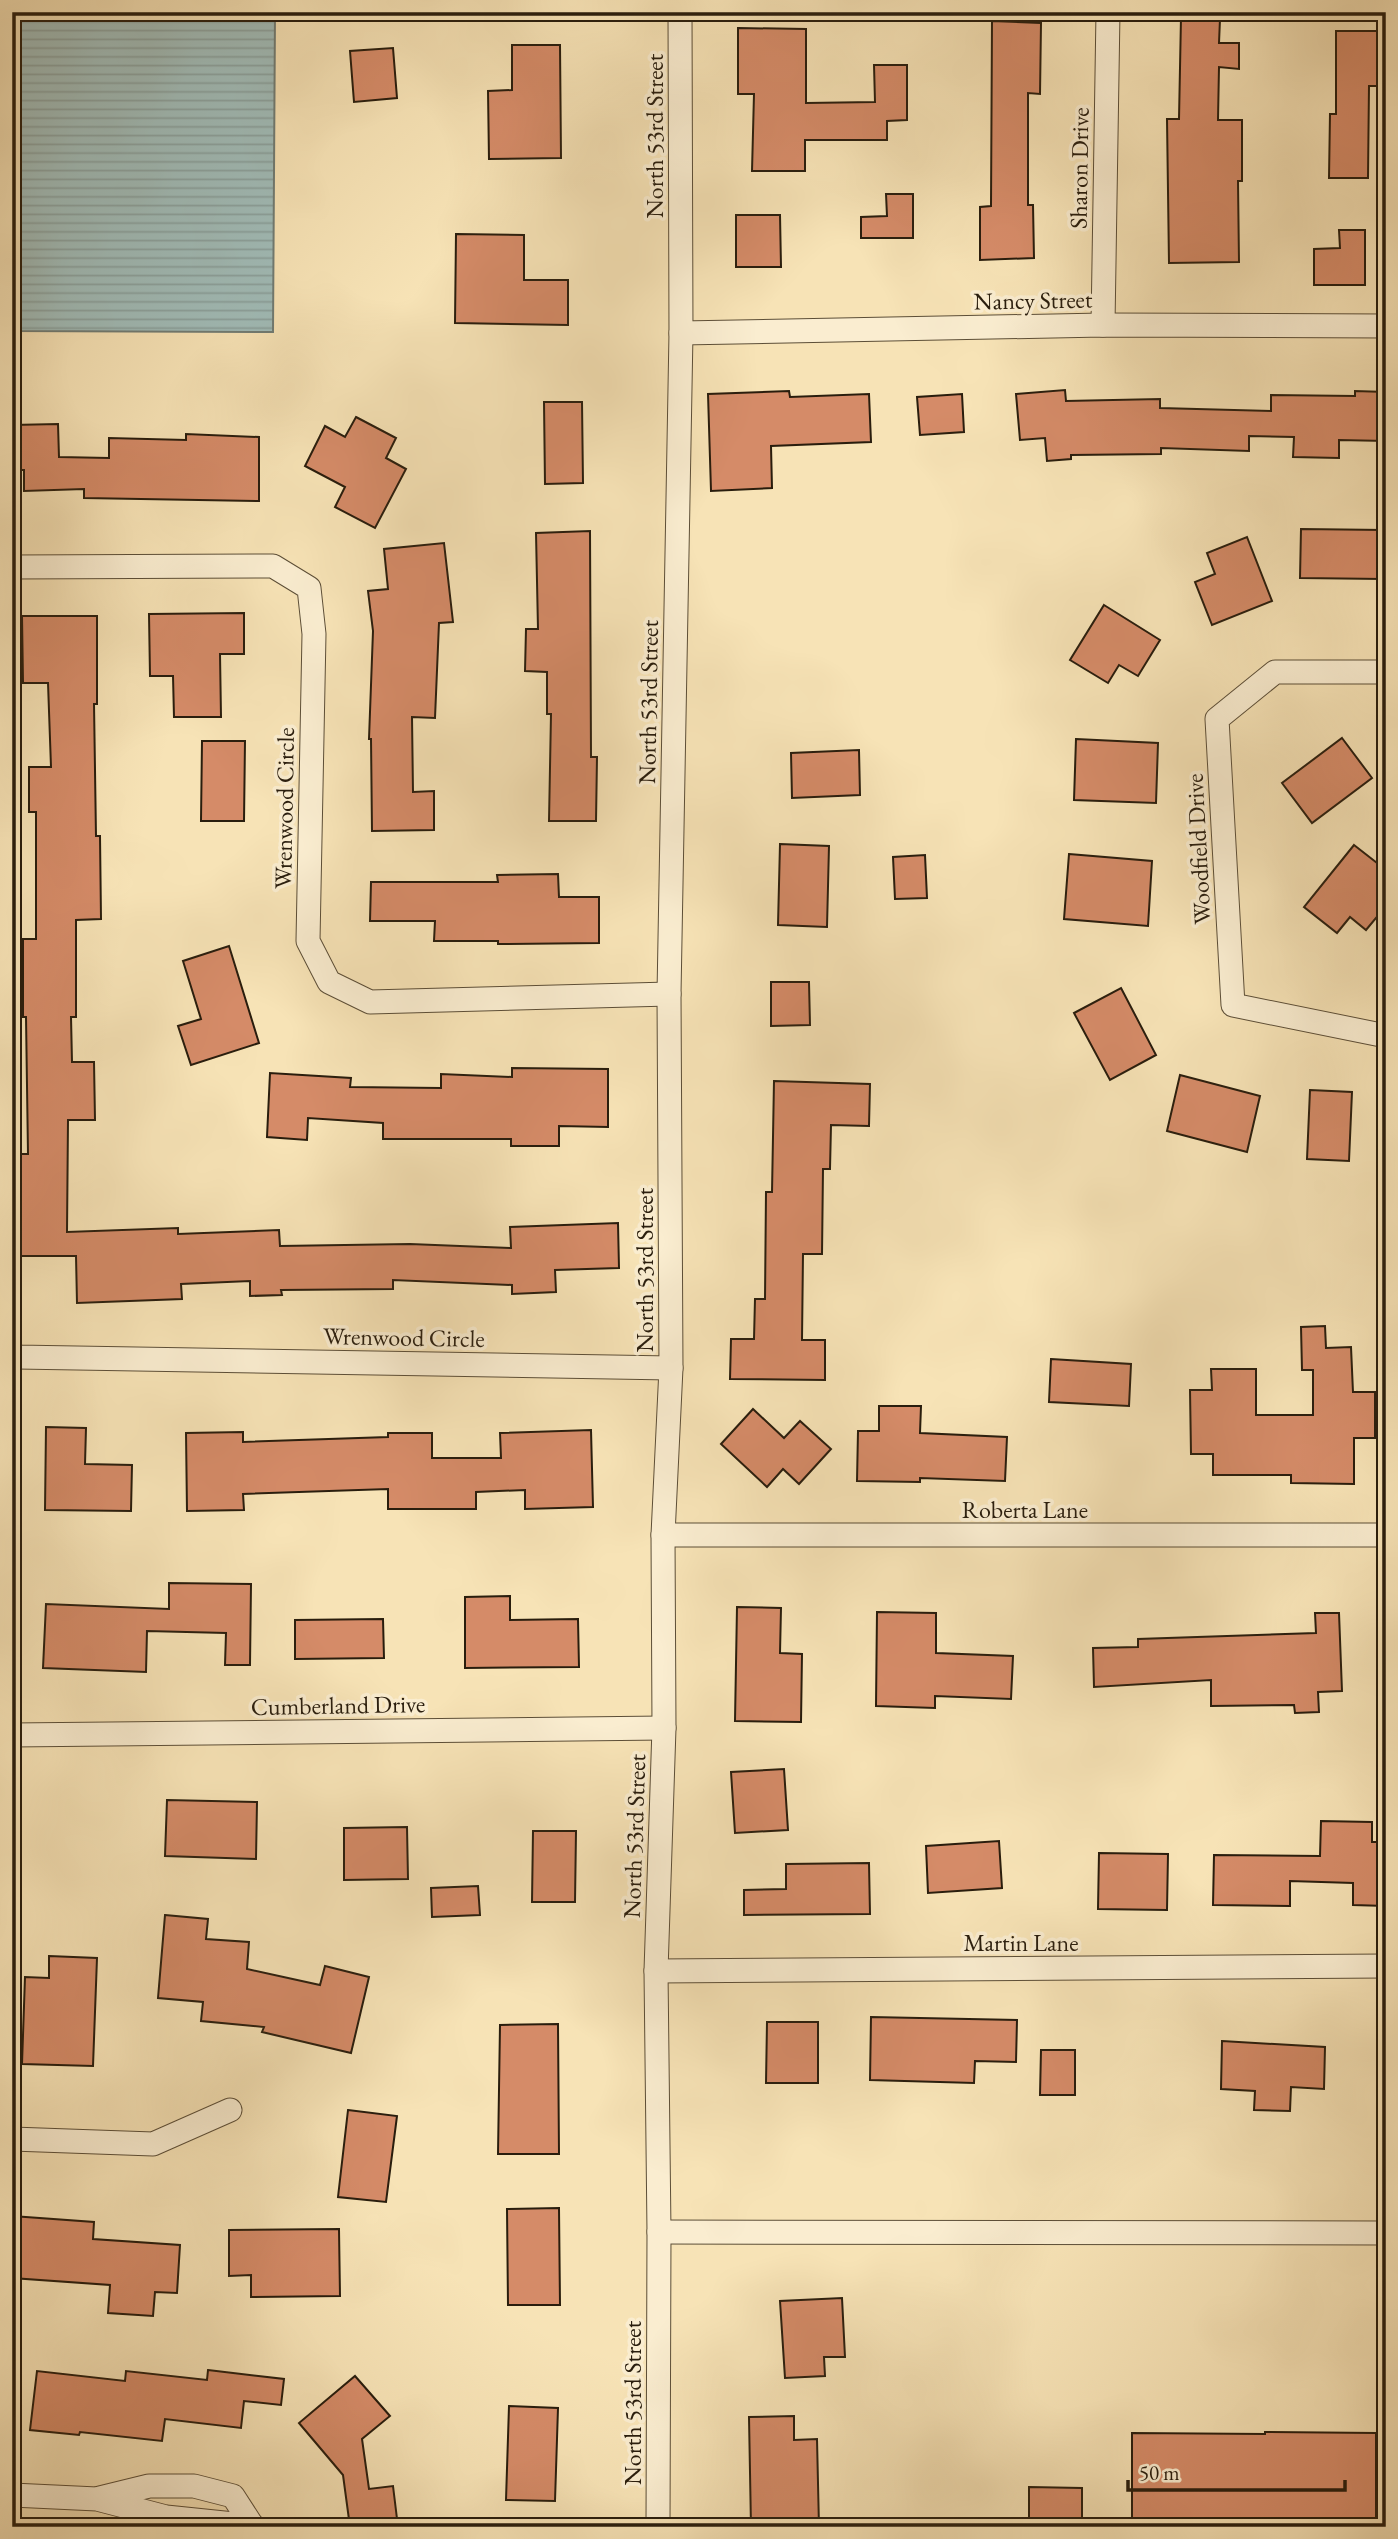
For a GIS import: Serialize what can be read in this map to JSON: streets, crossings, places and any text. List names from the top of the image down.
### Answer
{
  "streets": {
    "street": [
      "North 53rd Street",
      "Sharon Drive",
      "Nancy Street",
      "Wrenwood Circle",
      "Woodfield Drive",
      "Roberta Lane",
      "Cumberland Drive",
      "Martin Lane"
    ]
  },
  "crossings": [
    ["North 53rd Street", "Nancy Street"],
    ["North 53rd Street", "Wrenwood Circle"],
    ["North 53rd Street", "Roberta Lane"],
    ["North 53rd Street", "Cumberland Drive"],
    ["North 53rd Street", "Martin Lane"],
    ["Sharon Drive", "Nancy Street"]
  ],
  "scale_bar": "50 m"
}
